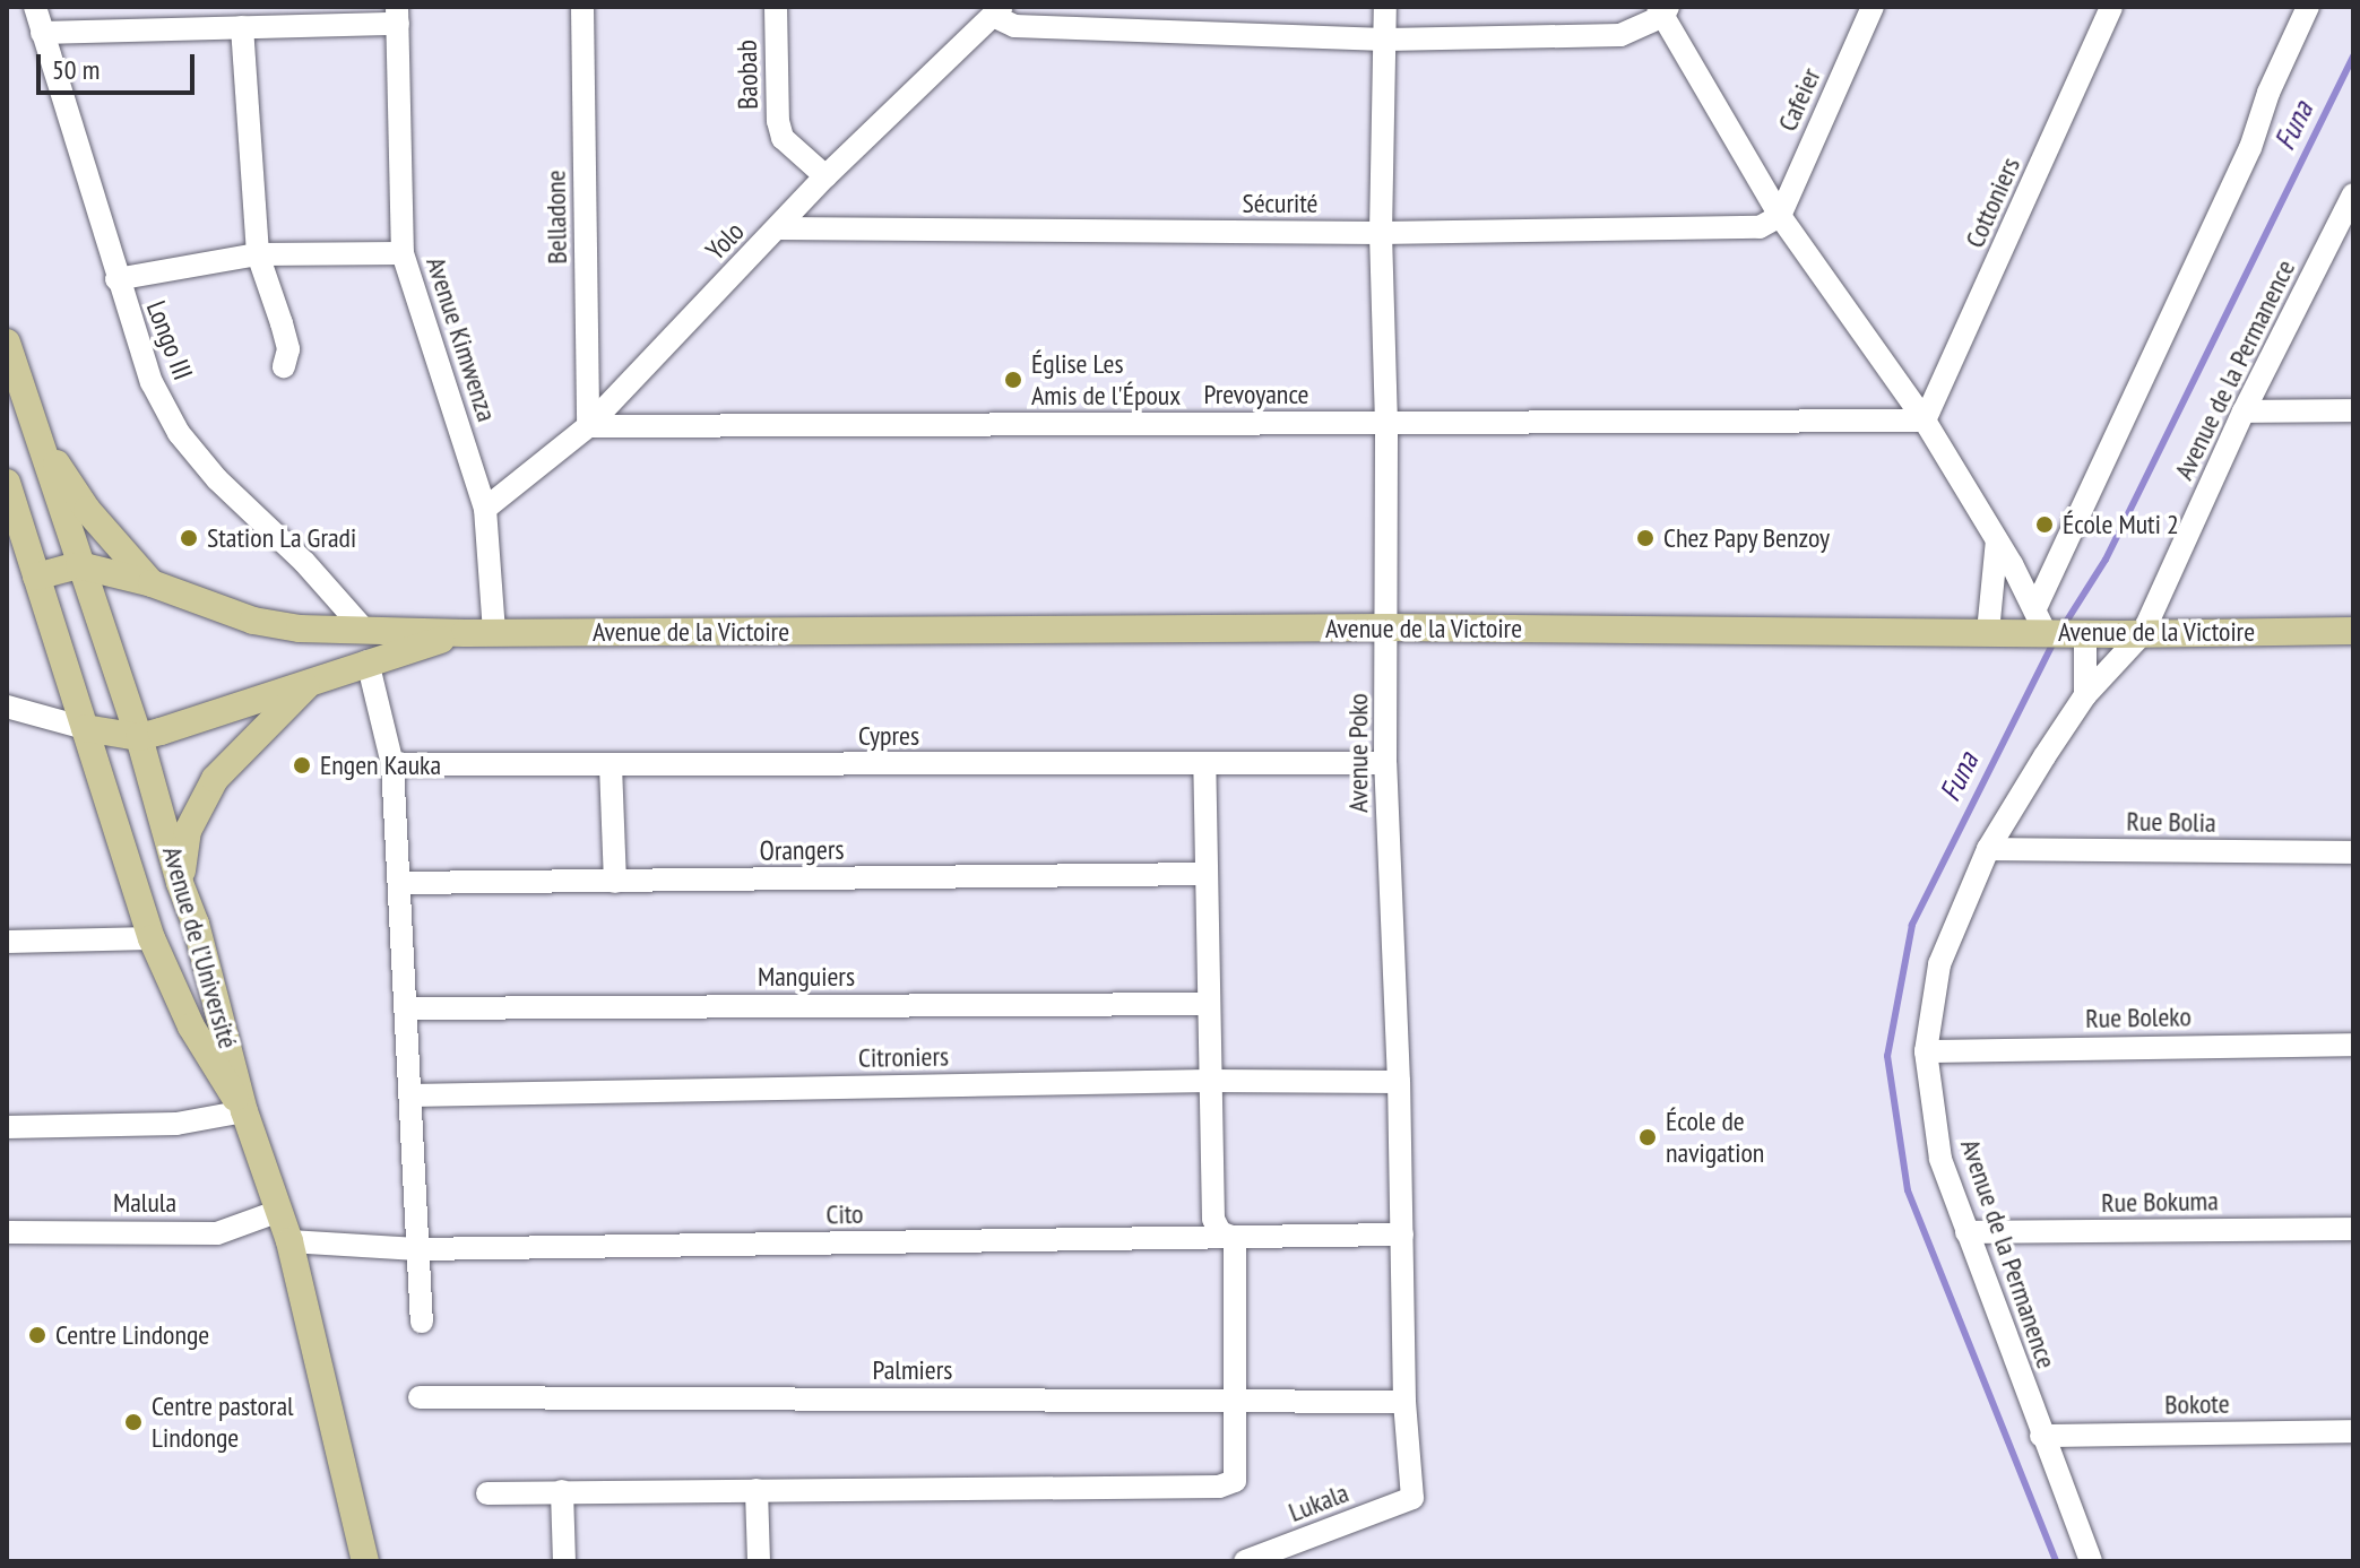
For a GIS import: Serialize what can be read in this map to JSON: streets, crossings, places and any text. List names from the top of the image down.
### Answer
{
  "streets": {
    "main road": ["Avenue de la Victoire", "Avenue de l’Université"],
    "street": [
      "Baobab",
      "Cafeier",
      "Cottoniers",
      "Sécurité",
      "Belladone",
      "Yolo",
      "Avenue Kimwenza",
      "Longo III",
      "Avenue de la Permanence",
      "Prevoyance",
      "Cypres",
      "Avenue Poko",
      "Rue Bolia",
      "Orangers",
      "Manguiers",
      "Rue Boleko",
      "Citroniers",
      "Rue Bokuma",
      "Malula",
      "Cito",
      "Palmiers",
      "Bokote",
      "Lukala"
    ]
  },
  "crossings": [
    ["Baobab", "Yolo"],
    ["Cafeier", "Sécurité"],
    ["Cottoniers", "Prevoyance"],
    ["Sécurité", "Yolo"],
    ["Sécurité", "Avenue Poko"],
    ["Belladone", "Yolo"],
    ["Belladone", "Prevoyance"],
    ["Yolo", "Avenue Kimwenza"],
    ["Yolo", "Prevoyance"],
    ["Avenue Kimwenza", "Avenue de la Victoire"],
    ["Avenue de la Permanence", "Avenue de la Victoire"],
    ["Avenue de la Permanence", "Rue Bolia"],
    ["Avenue de la Permanence", "Rue Boleko"],
    ["Avenue de la Permanence", "Rue Bokuma"],
    ["Avenue de la Permanence", "Bokote"],
    ["Prevoyance", "Avenue Poko"],
    ["Avenue de la Victoire", "Avenue Poko"],
    ["Cypres", "Avenue Poko"],
    ["Avenue Poko", "Citroniers"],
    ["Avenue Poko", "Cito"],
    ["Avenue Poko", "Palmiers"],
    ["Avenue Poko", "Lukala"],
    ["Avenue de l’Université", "Malula"],
    ["Avenue de l’Université", "Cito"]
  ],
  "water": ["Funa"],
  "places": [
    "Église Les Amis de l'Époux",
    "École Muti 2",
    "Station La Gradi",
    "Chez Papy Benzoy",
    "Engen Kauka",
    "École de navigation",
    "Centre Lindonge",
    "Centre pastoral Lindonge"
  ],
  "scale_bar": "50 m"
}
